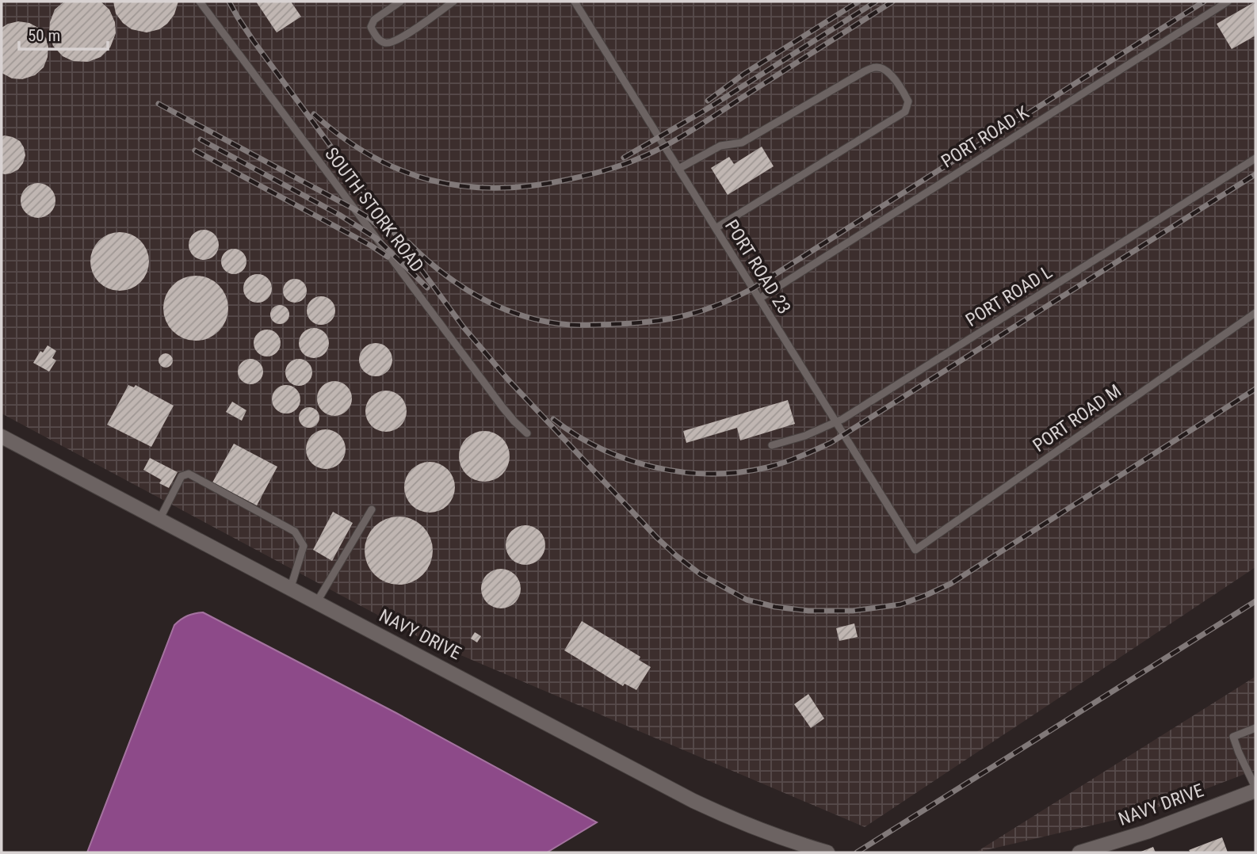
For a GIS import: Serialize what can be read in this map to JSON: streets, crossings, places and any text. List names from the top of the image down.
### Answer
{
  "streets": {
    "street": ["NAVY DRIVE"],
    "lane": [
      "PORT ROAD K",
      "SOUTH STORK ROAD",
      "PORT ROAD 23",
      "PORT ROAD L",
      "PORT ROAD M"
    ]
  },
  "crossings": [
    ["PORT ROAD K", "PORT ROAD 23"],
    ["PORT ROAD 23", "PORT ROAD L"],
    ["PORT ROAD 23", "PORT ROAD M"]
  ],
  "scale_bar": "50 m"
}
